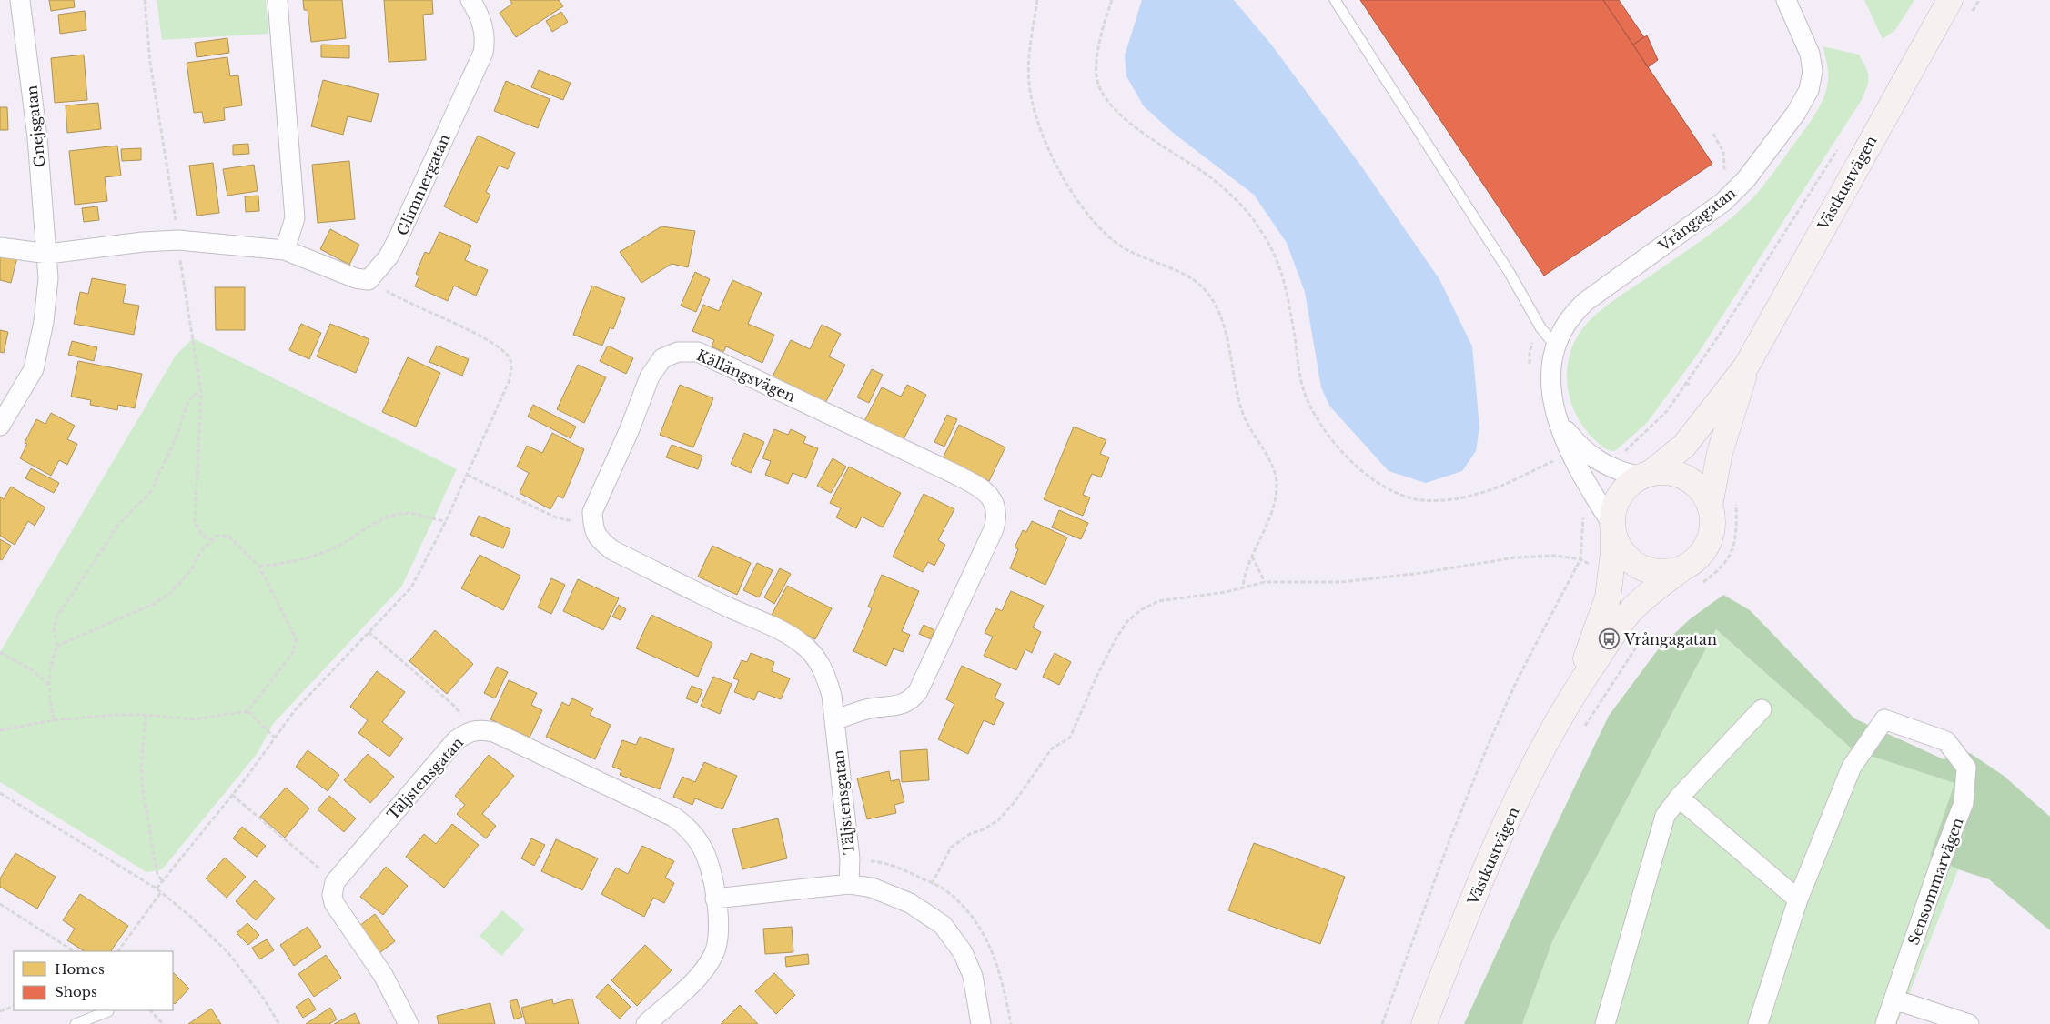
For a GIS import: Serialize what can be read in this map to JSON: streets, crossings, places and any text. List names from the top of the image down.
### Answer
{
  "streets": {
    "street": [
      "Gnejsgatan",
      "Västkustvägen",
      "Glimmergatan",
      "Vrångagatan",
      "Källängsvägen",
      "Täljstensgatan",
      "Sensommarvägen"
    ]
  },
  "crossings": [
    ["Västkustvägen", "Vrångagatan"],
    ["Källängsvägen", "Täljstensgatan"]
  ],
  "places": {
    "bus stop": ["Vrångagatan"]
  },
  "legend": ["Homes", "Shops"]
}
